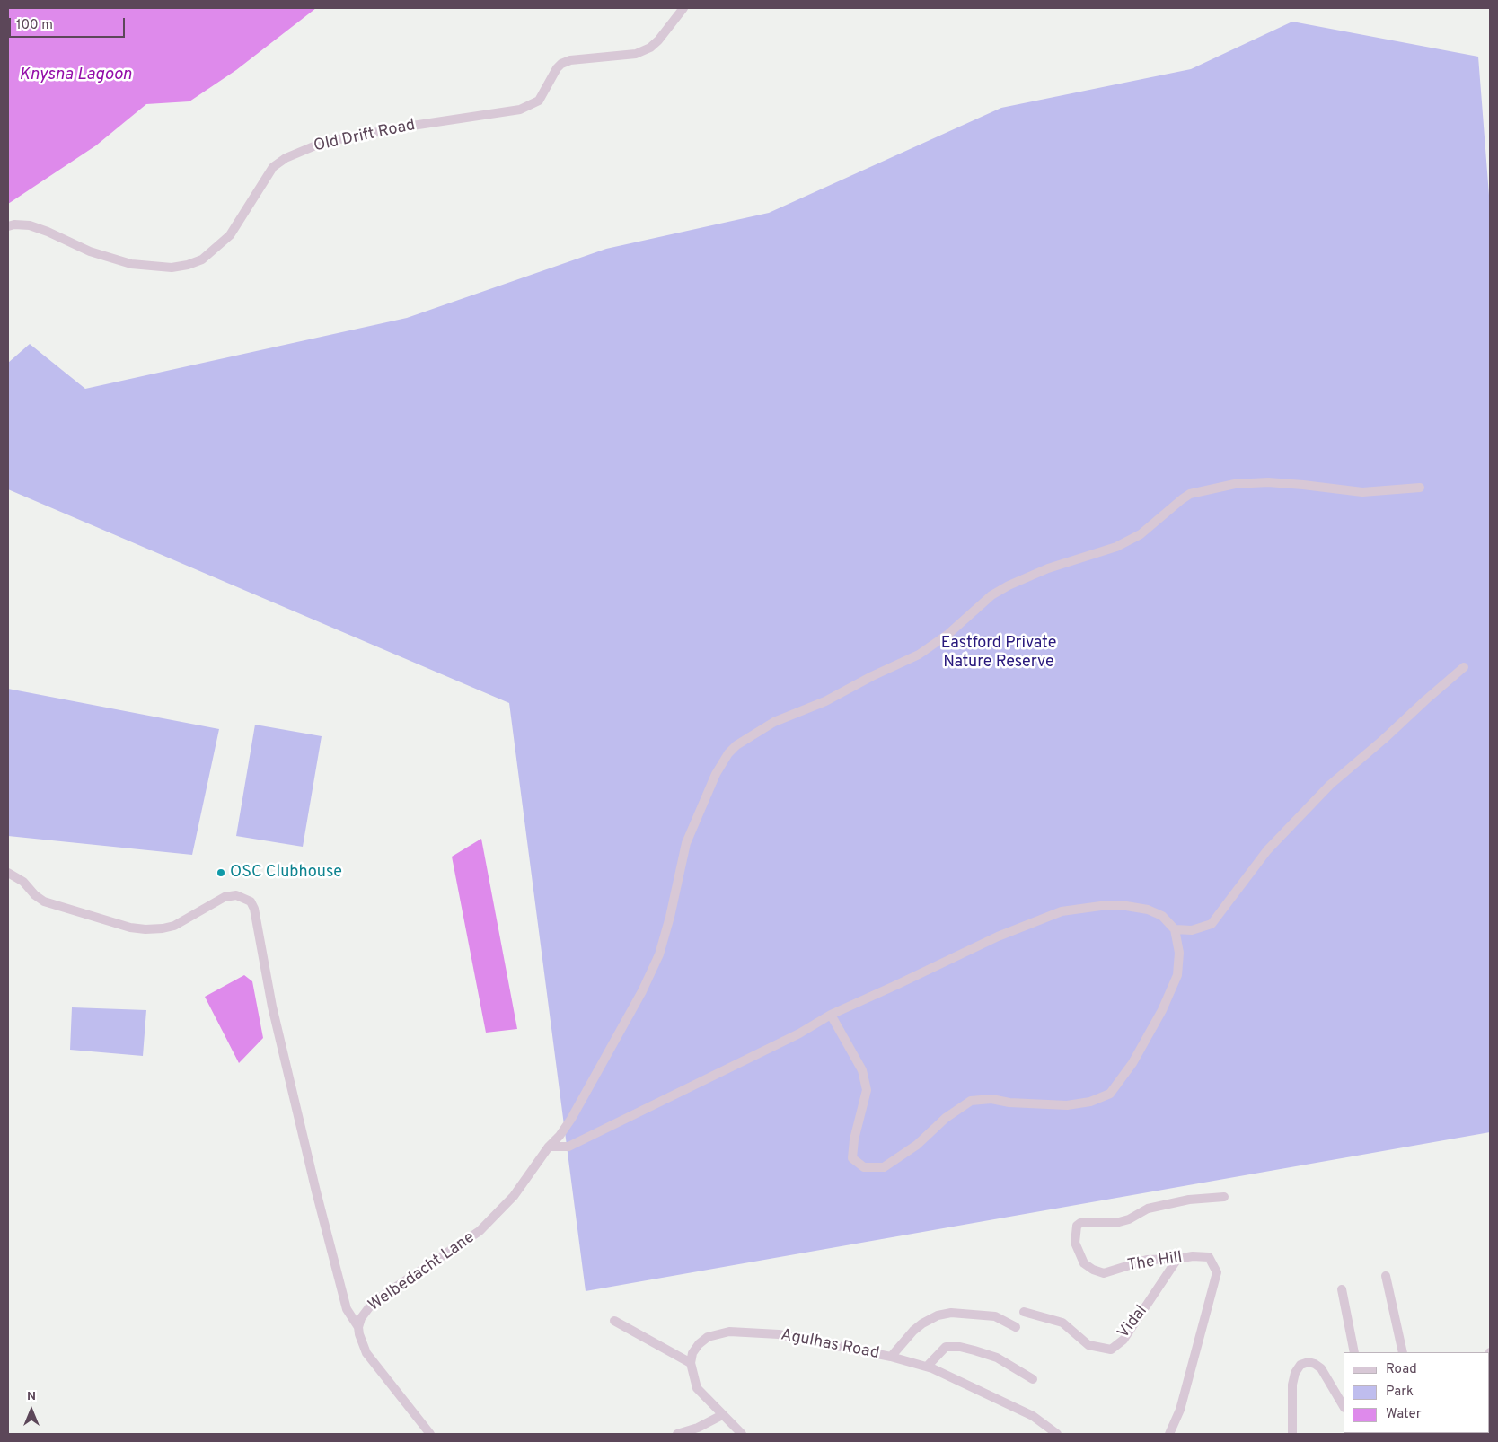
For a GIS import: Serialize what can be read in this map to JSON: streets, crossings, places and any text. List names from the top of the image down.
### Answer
{
  "streets": {
    "street": [
      "Old Drift Road",
      "The Hill",
      "Welbedacht Lane",
      "Vidal",
      "Agulhas Road"
    ]
  },
  "crossings": [
    ["The Hill", "Vidal"]
  ],
  "water": ["Knysna Lagoon"],
  "parks": ["Eastford Private Nature Reserve"],
  "places": ["OSC Clubhouse"],
  "legend": ["Road", "Park", "Water"],
  "scale_bar": "100 m",
  "north": "top"
}
